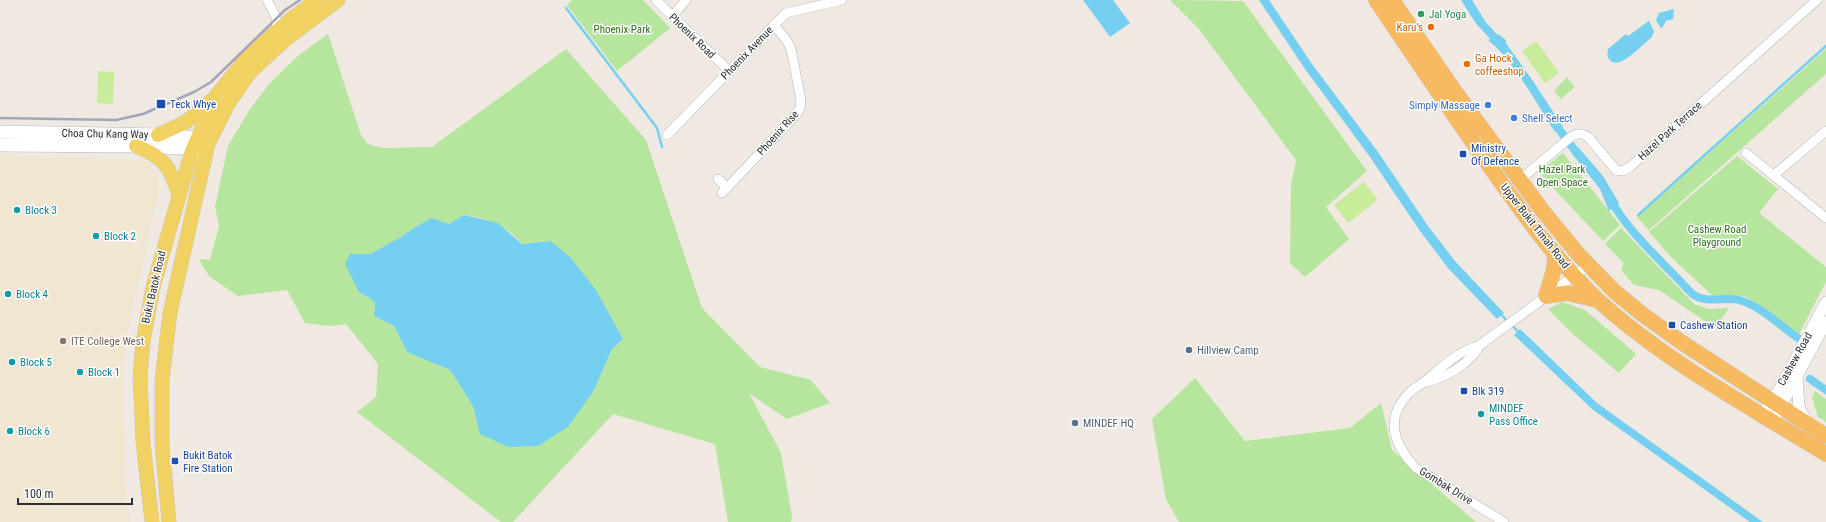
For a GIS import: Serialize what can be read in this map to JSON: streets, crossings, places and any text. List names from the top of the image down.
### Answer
{
  "streets": {
    "highway": ["Upper Bukit Timah Road"],
    "main road": ["Choa Chu Kang Way", "Bukit Batok Road"],
    "street": [
      "Phoenix Road",
      "Phoenix Avenue",
      "Hazel Park Terrace",
      "Phoenix Rise",
      "Cashew Road",
      "Gombak Drive"
    ]
  },
  "crossings": [
    ["Phoenix Road", "Phoenix Avenue"],
    ["Phoenix Avenue", "Phoenix Rise"],
    ["Hazel Park Terrace", "Upper Bukit Timah Road"],
    ["Choa Chu Kang Way", "Bukit Batok Road"],
    ["Upper Bukit Timah Road", "Cashew Road"],
    ["Upper Bukit Timah Road", "Gombak Drive"]
  ],
  "parks": ["Phoenix Park", "Hazel Park Open Space", "Cashew Road Playground"],
  "places": {
    "other": [
      "Jal Yoga",
      "Karu’s",
      "Ga Hock coffeeshop",
      "Simply Massage",
      "Shell Select",
      "Block 3",
      "Block 2",
      "Block 4",
      "ITE College West",
      "Hillview Camp",
      "Block 5",
      "Block 1",
      "MINDEF Pass Office",
      "MINDEF HQ",
      "Block 6"
    ],
    "transit": [
      "Teck Whye",
      "Ministry Of Defence",
      "Cashew Station",
      "Blk 319",
      "Bukit Batok Fire Station"
    ]
  },
  "scale_bar": "100 m"
}
